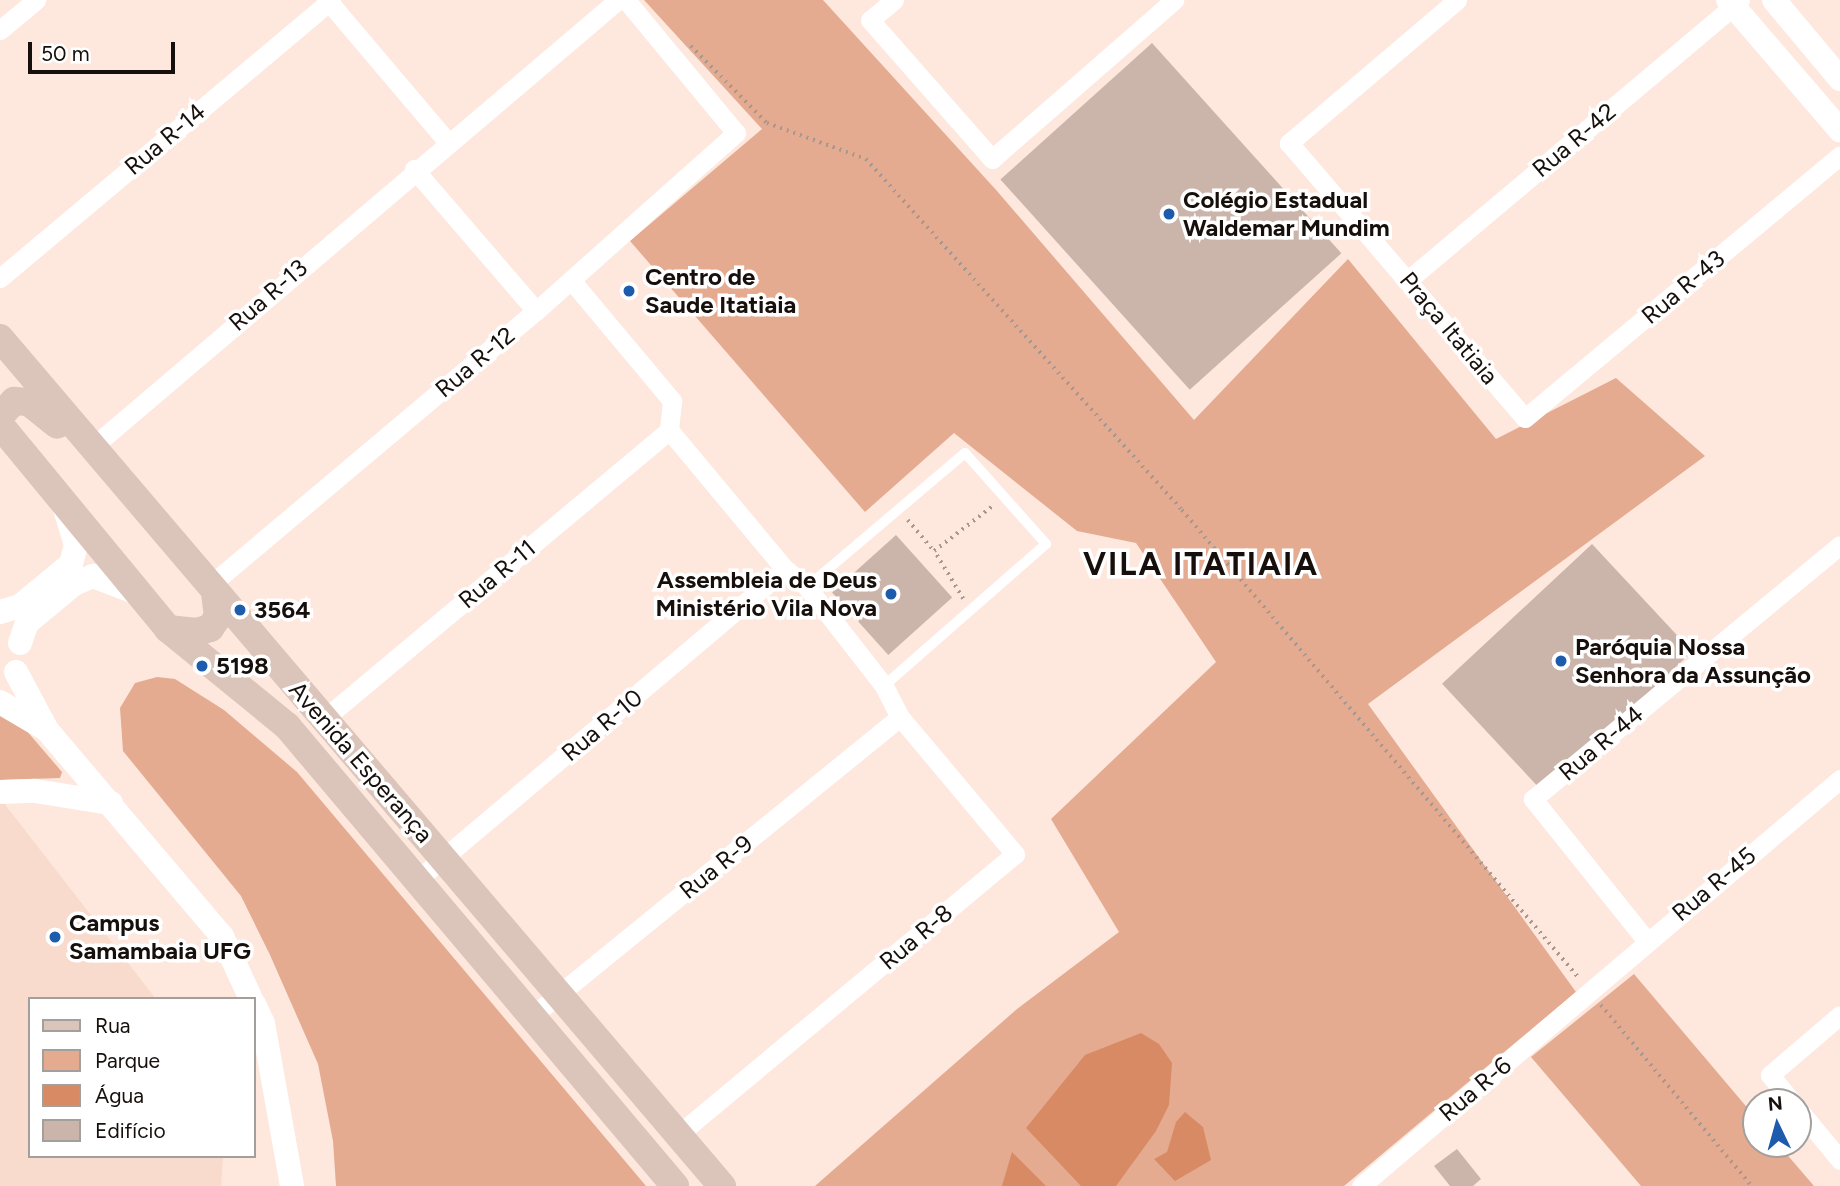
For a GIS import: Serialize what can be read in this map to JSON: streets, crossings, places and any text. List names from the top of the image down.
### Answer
{
  "streets": {
    "main road": ["Avenida Esperança"],
    "street": [
      "Rua R-14",
      "Rua R-42",
      "Rua R-43",
      "Rua R-13",
      "Praça Itatiaia",
      "Rua R-12",
      "Rua R-11",
      "Rua R-10",
      "Rua R-44",
      "Rua R-9",
      "Rua R-45",
      "Rua R-8",
      "Rua R-6"
    ]
  },
  "crossings": [
    ["Rua R-42", "Praça Itatiaia"],
    ["Rua R-43", "Praça Itatiaia"],
    ["Rua R-13", "Avenida Esperança"],
    ["Rua R-12", "Avenida Esperança"],
    ["Rua R-11", "Avenida Esperança"],
    ["Rua R-10", "Avenida Esperança"],
    ["Rua R-44", "Rua R-45"],
    ["Avenida Esperança", "Rua R-9"],
    ["Avenida Esperança", "Rua R-8"],
    ["Rua R-9", "Rua R-8"],
    ["Rua R-45", "Rua R-6"]
  ],
  "districts": ["VILA ITATIAIA"],
  "places": [
    "Colégio Estadual Waldemar Mundim",
    "Centro de Saude Itatiaia",
    "Assembleia de Deus Ministério Vila Nova",
    "3564",
    "Paróquia Nossa Senhora da Assunção",
    "5198",
    "Campus Samambaia UFG"
  ],
  "legend": [
    "Rua",
    "Parque",
    "Água",
    "Edifício"
  ],
  "scale_bar": "50 m",
  "north": "top"
}
